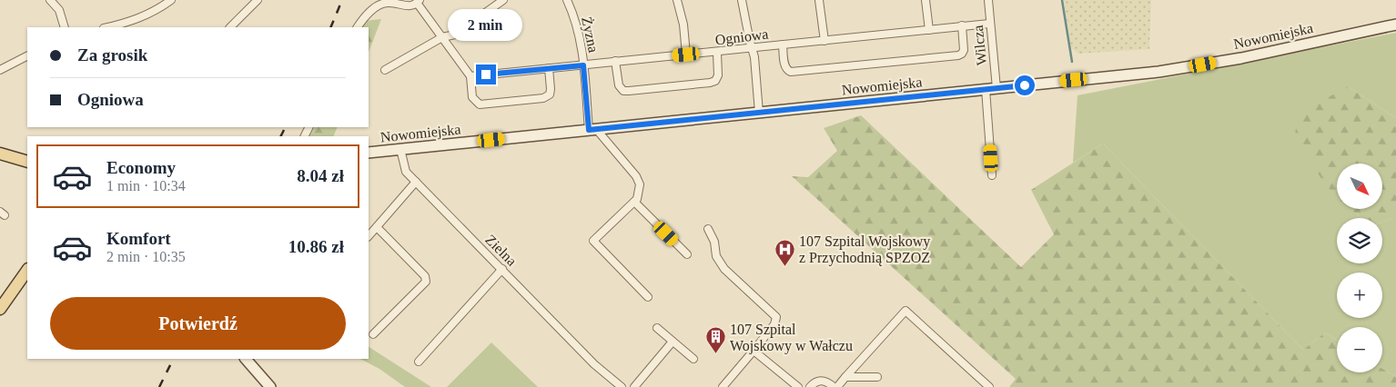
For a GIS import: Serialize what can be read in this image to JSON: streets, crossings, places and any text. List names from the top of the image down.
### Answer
{
  "streets": {
    "street": [
      "Żyzna",
      "Nowomiejska",
      "Ogniowa",
      "Wilcza",
      "Zielna"
    ]
  },
  "crossings": [
    ["Żyzna", "Nowomiejska"],
    ["Żyzna", "Ogniowa"],
    ["Nowomiejska", "Wilcza"],
    ["Nowomiejska", "Zielna"],
    ["Ogniowa", "Wilcza"]
  ],
  "places": {
    "hospital": ["107 Szpital Wojskowy z Przychodnią SPZOZ"],
    "building": ["107 Szpital Wojskowy w Wałczu"]
  },
  "north": "bottom right",
  "page": {
    "bubble": "2 min",
    "banner": ["Za grosik", "Ogniowa"],
    "list": [
      {
        "name": "Economy",
        "note": "1 min · 10:34",
        "value": "8.04 zł"
      },
      {
        "name": "Komfort",
        "note": "2 min · 10:35",
        "value": "10.86 zł"
      }
    ],
    "map_buttons": ["+", "−"],
    "buttons": "Potwierdź"
  }
}
